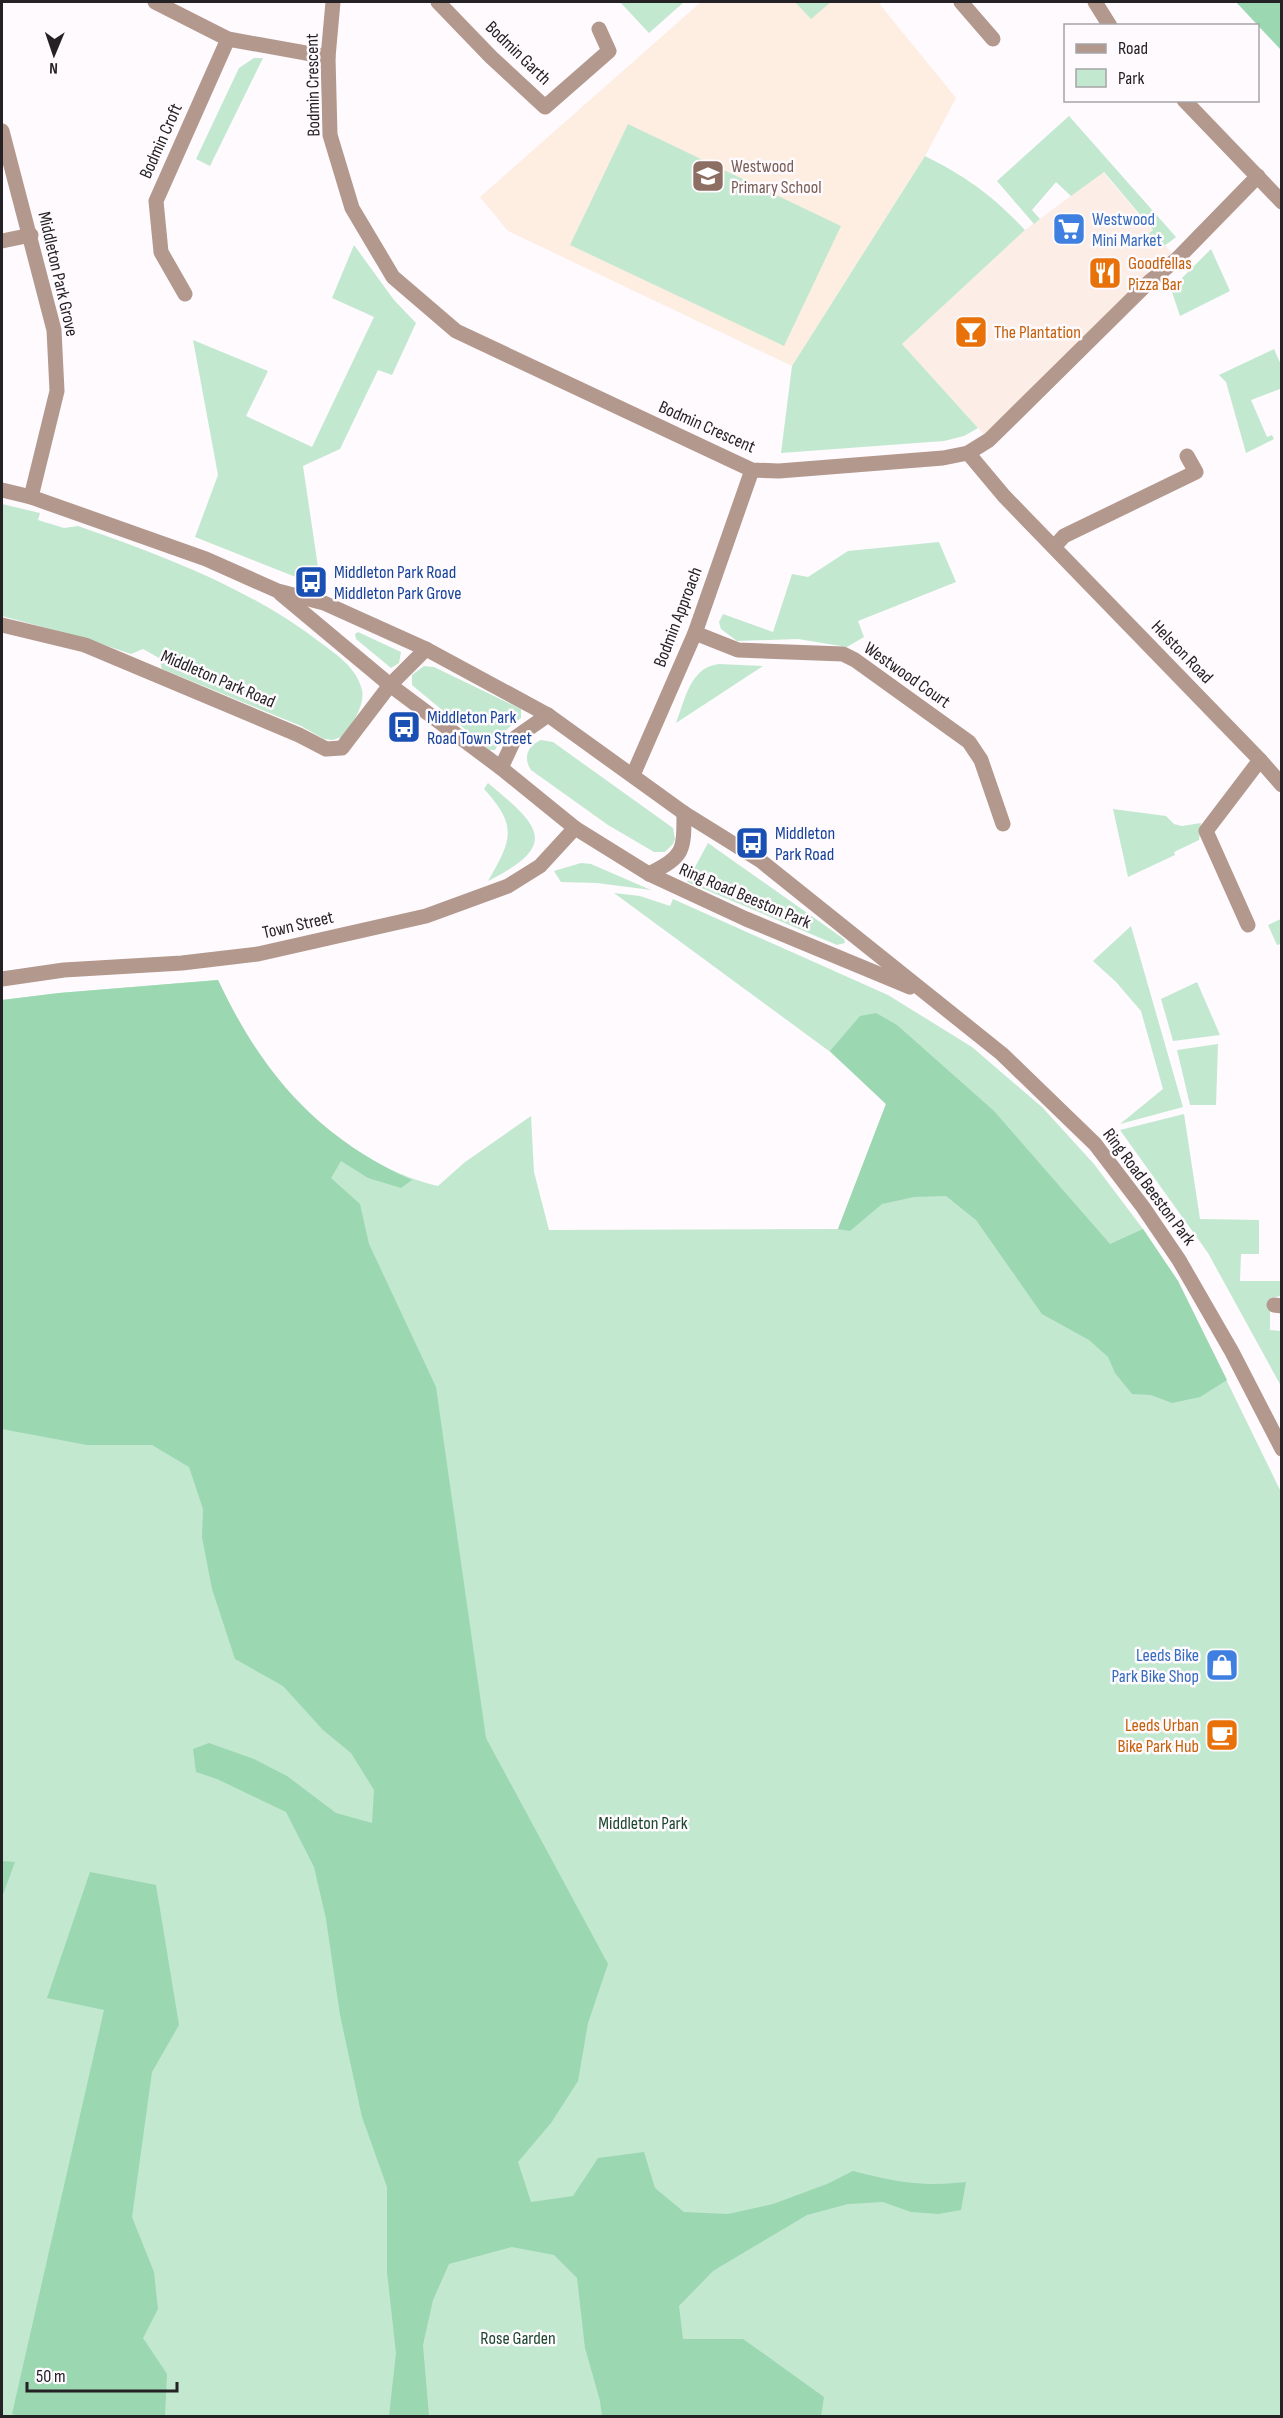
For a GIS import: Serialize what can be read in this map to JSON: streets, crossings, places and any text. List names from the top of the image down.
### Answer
{
  "streets": {
    "street": [
      "Bodmin Garth",
      "Bodmin Crescent",
      "Bodmin Croft",
      "Middleton Park Grove",
      "Bodmin Approach",
      "Helston Road",
      "Westwood Court",
      "Middleton Park Road",
      "Ring Road Beeston Park",
      "Town Street"
    ]
  },
  "crossings": [
    ["Bodmin Crescent", "Bodmin Approach"],
    ["Bodmin Crescent", "Helston Road"],
    ["Bodmin Approach", "Westwood Court"],
    ["Bodmin Approach", "Ring Road Beeston Park"],
    ["Ring Road Beeston Park", "Town Street"]
  ],
  "parks": ["Middleton Park", "Rose Garden"],
  "places": {
    "school or university": ["Westwood Primary School"],
    "supermarket": ["Westwood Mini Market"],
    "restaurant": ["Goodfellas Pizza Bar"],
    "bar": ["The Plantation"],
    "bus stop": ["Middleton Park Road Middleton Park Grove", "Middleton Park Road Town Street", "Middleton Park Road"],
    "shop": ["Leeds Bike Park Bike Shop"],
    "cafe": ["Leeds Urban Bike Park Hub"]
  },
  "legend": ["Road", "Park"],
  "scale_bar": "50 m",
  "north": "bottom"
}
